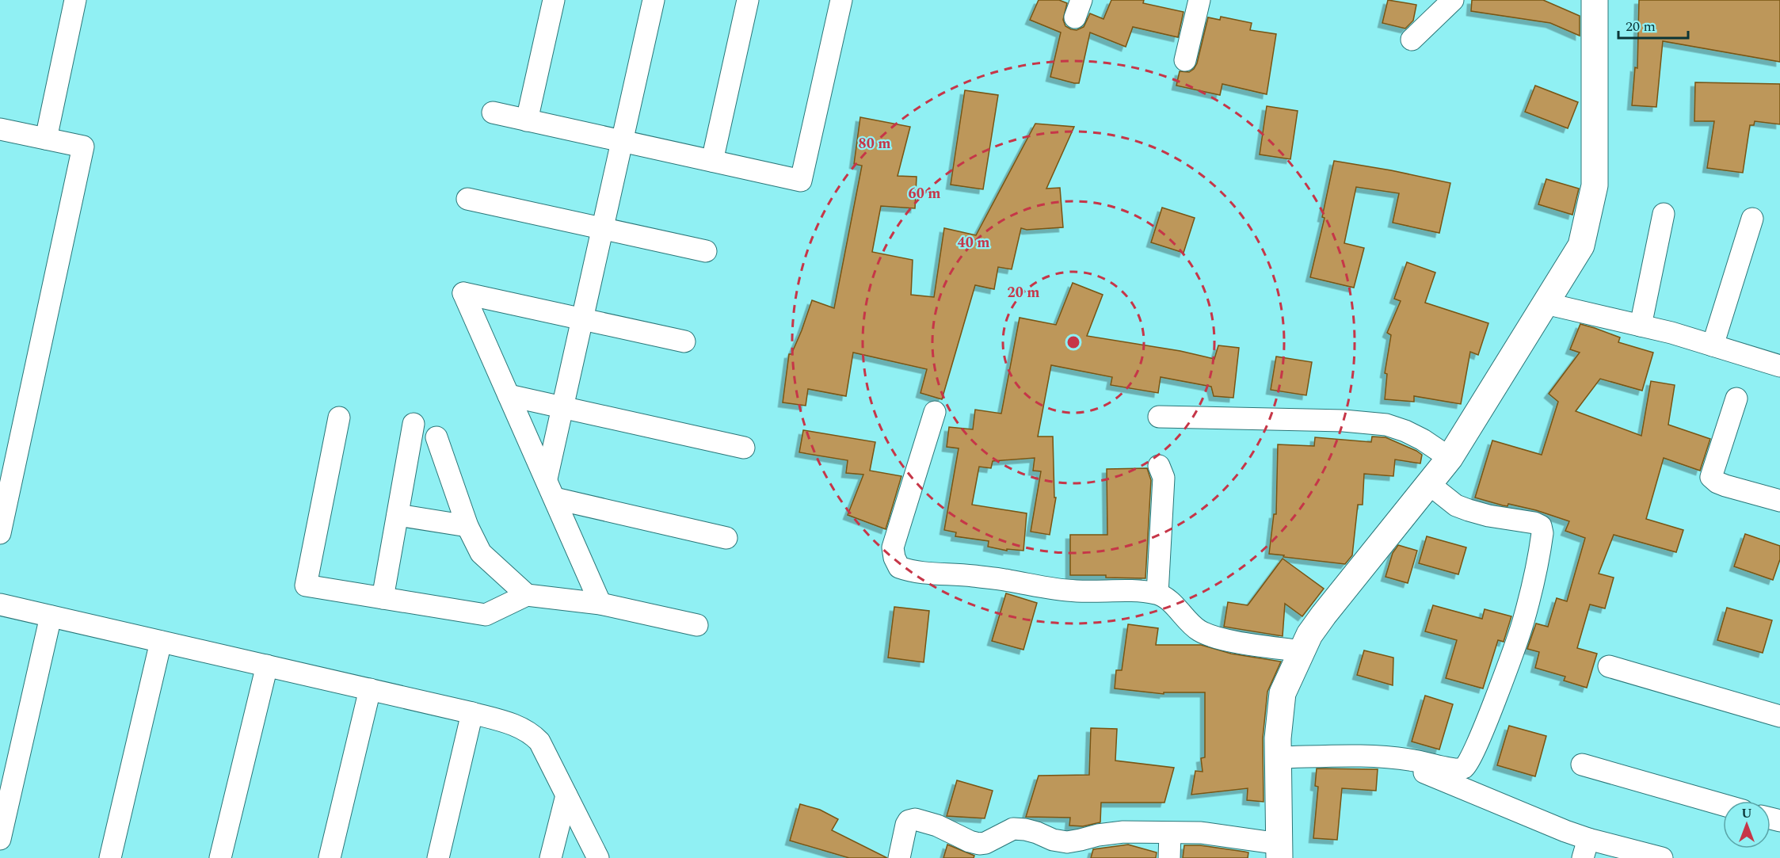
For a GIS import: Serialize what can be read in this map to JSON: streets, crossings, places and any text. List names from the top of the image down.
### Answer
{
  "scale_bar": "20 m",
  "north": "top",
  "rings": [
    "80 m",
    "60 m",
    "40 m",
    "20 m"
  ]
}
